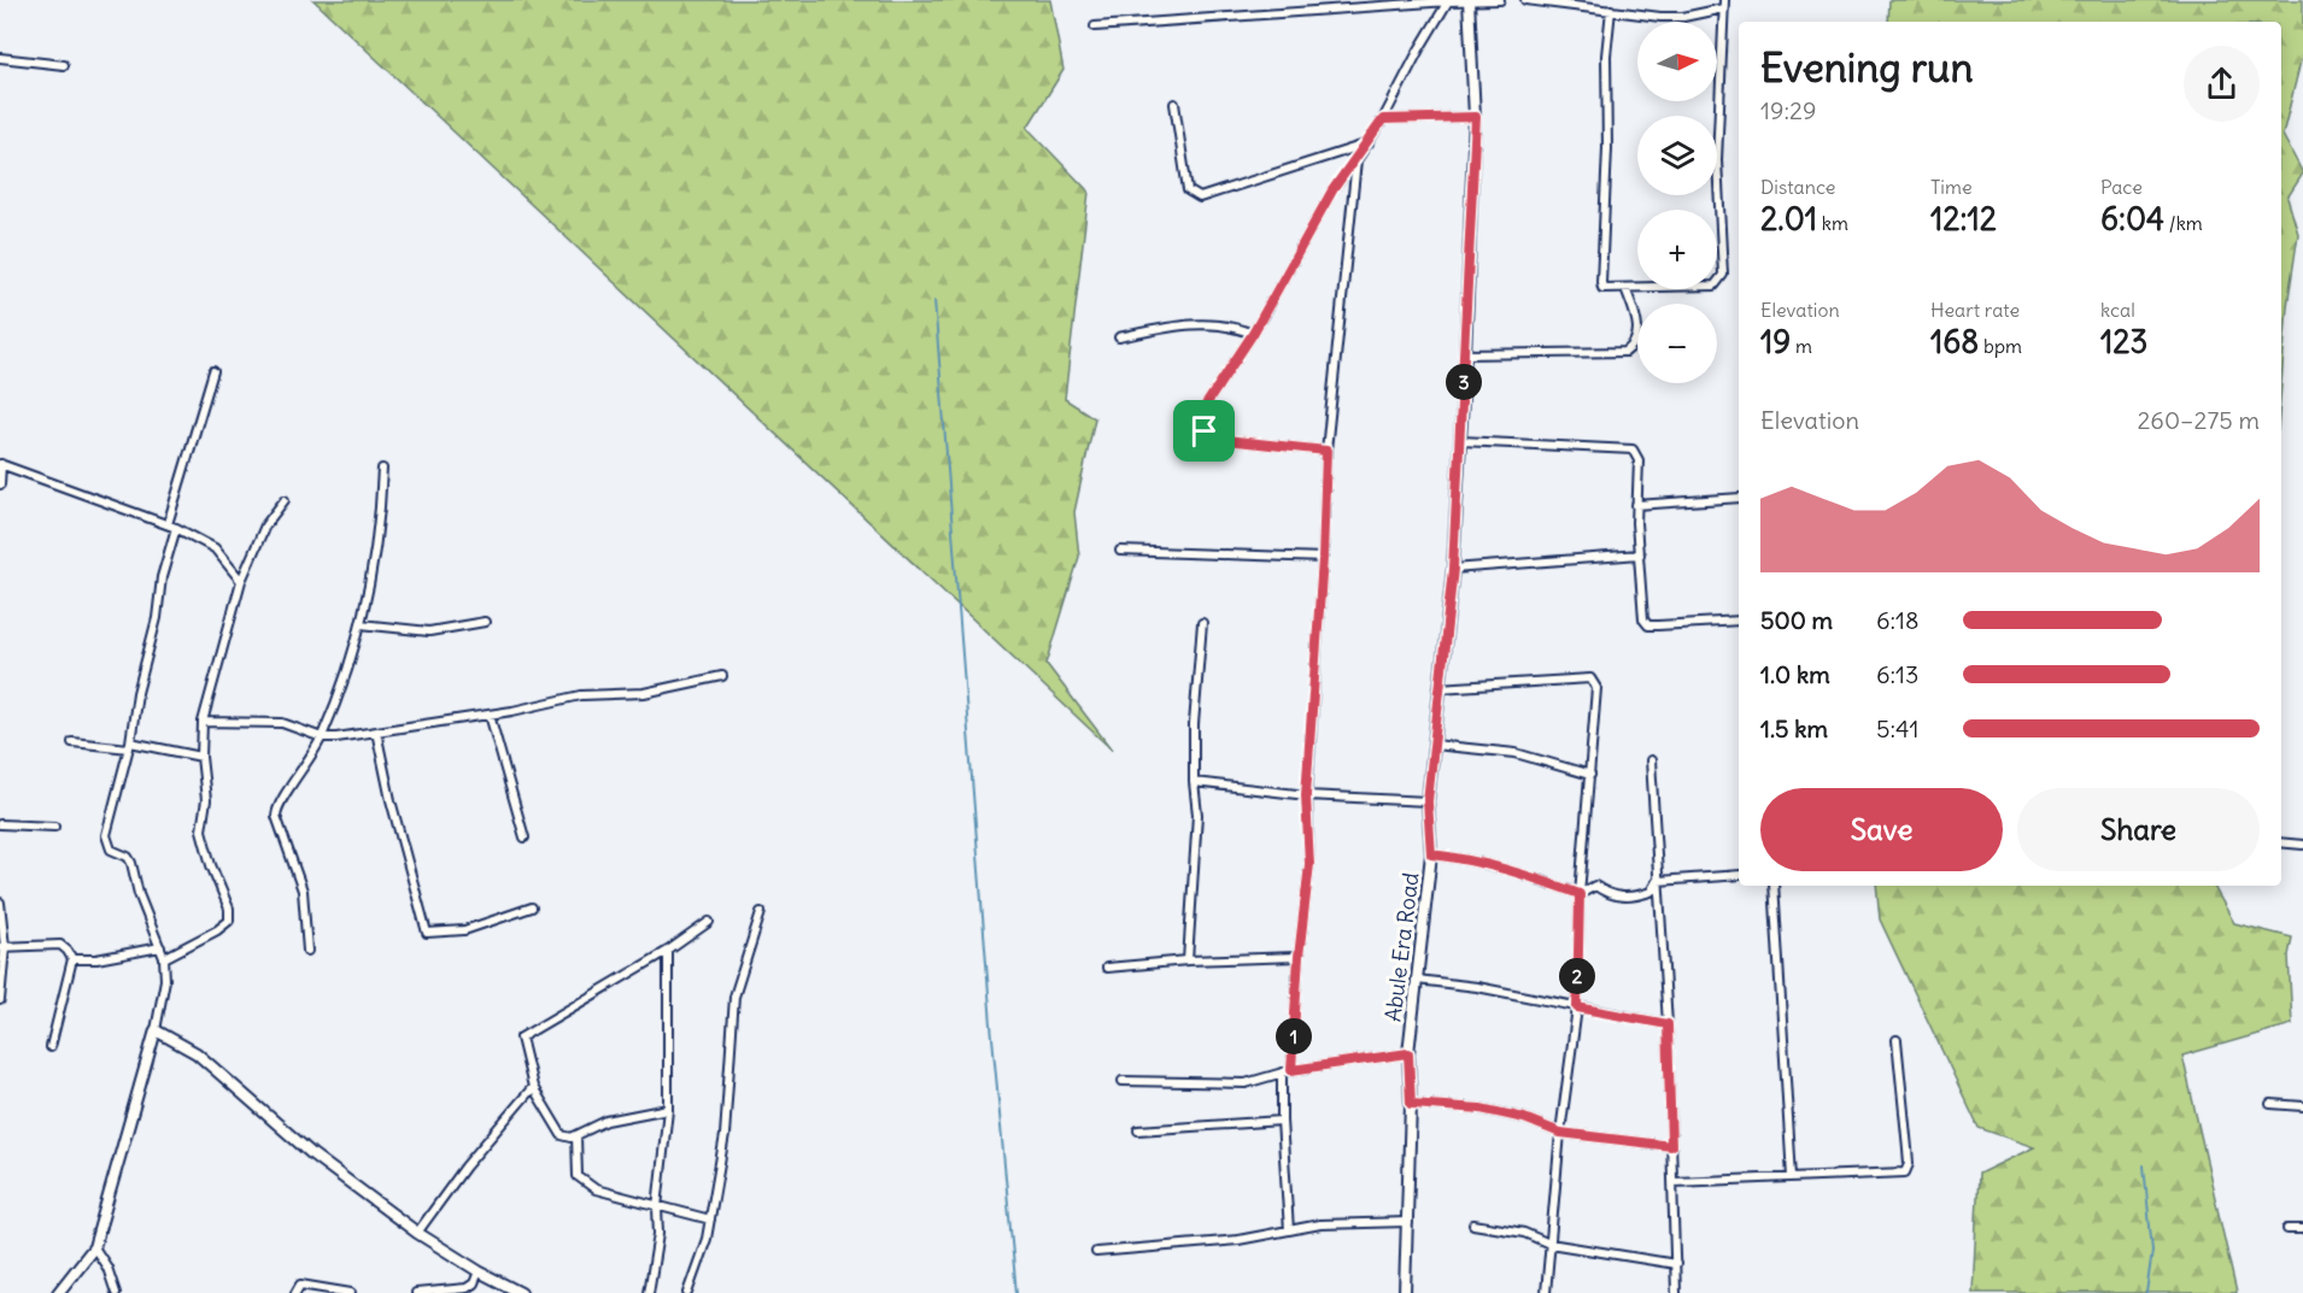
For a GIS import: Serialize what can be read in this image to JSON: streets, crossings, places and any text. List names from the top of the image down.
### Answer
{
  "streets": {
    "street": ["Abule Era Road"]
  },
  "north": "right",
  "page": {
    "map_buttons": ["+", "−"],
    "heading": ["Evening run", "19:29"],
    "stats": [
      ["Distance", "2.01 km"],
      ["Time", "12:12"],
      ["Pace", "6:04 /km"],
      ["Elevation", "19 m"],
      ["Heart rate", "168 bpm"],
      ["kcal", "123"]
    ],
    "pins": ["3", "2", "1"],
    "chart": ["Elevation", "260–275 m"],
    "list": [
      {
        "name": "500 m",
        "note": "6:18"
      },
      {
        "name": "1.0 km",
        "note": "6:13"
      },
      {
        "name": "1.5 km",
        "note": "5:41"
      }
    ],
    "buttons": ["Save", "Share"]
  }
}
